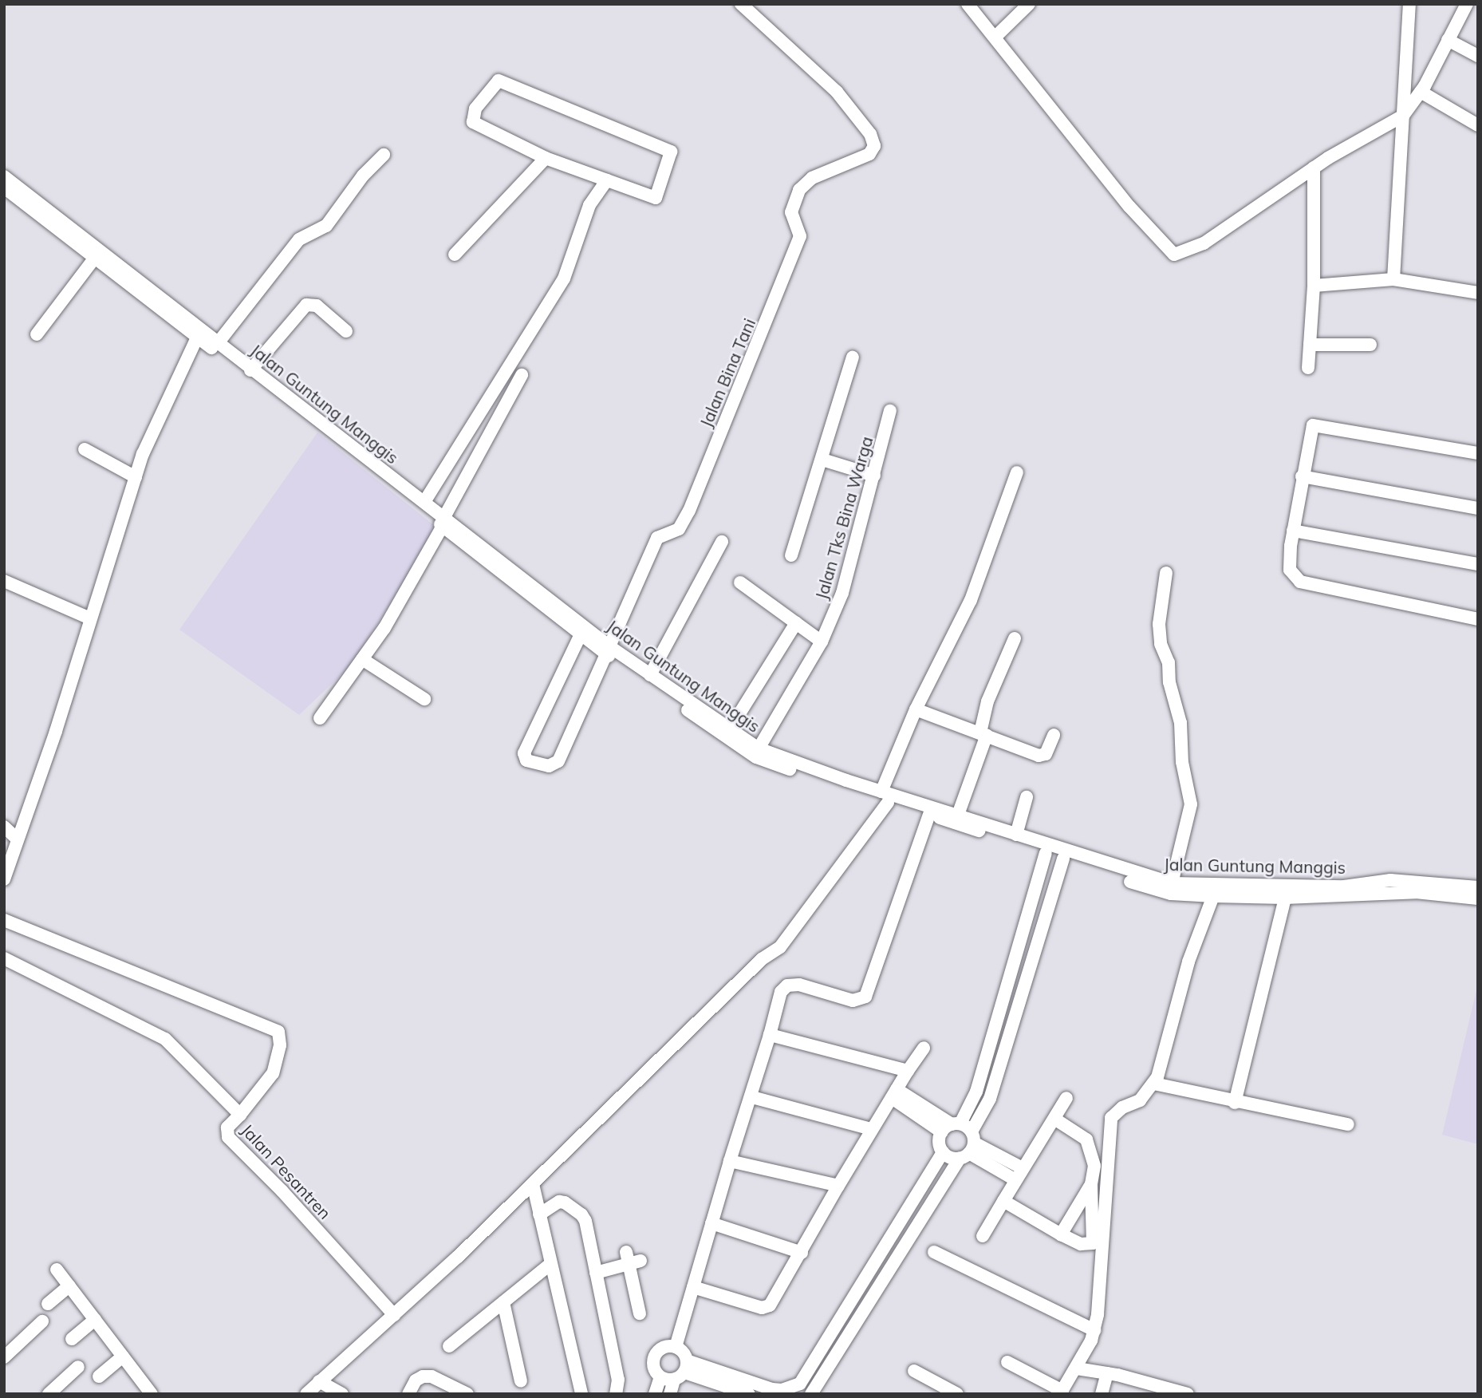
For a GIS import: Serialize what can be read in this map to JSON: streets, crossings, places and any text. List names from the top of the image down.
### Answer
{
  "streets": {
    "street": [
      "Jalan Bina Tani",
      "Jalan Guntung Manggis",
      "Jalan Tks Bina Warga",
      "Jalan Pesantren"
    ]
  },
  "crossings": [
    ["Jalan Bina Tani", "Jalan Guntung Manggis"],
    ["Jalan Guntung Manggis", "Jalan Tks Bina Warga"]
  ]
}
